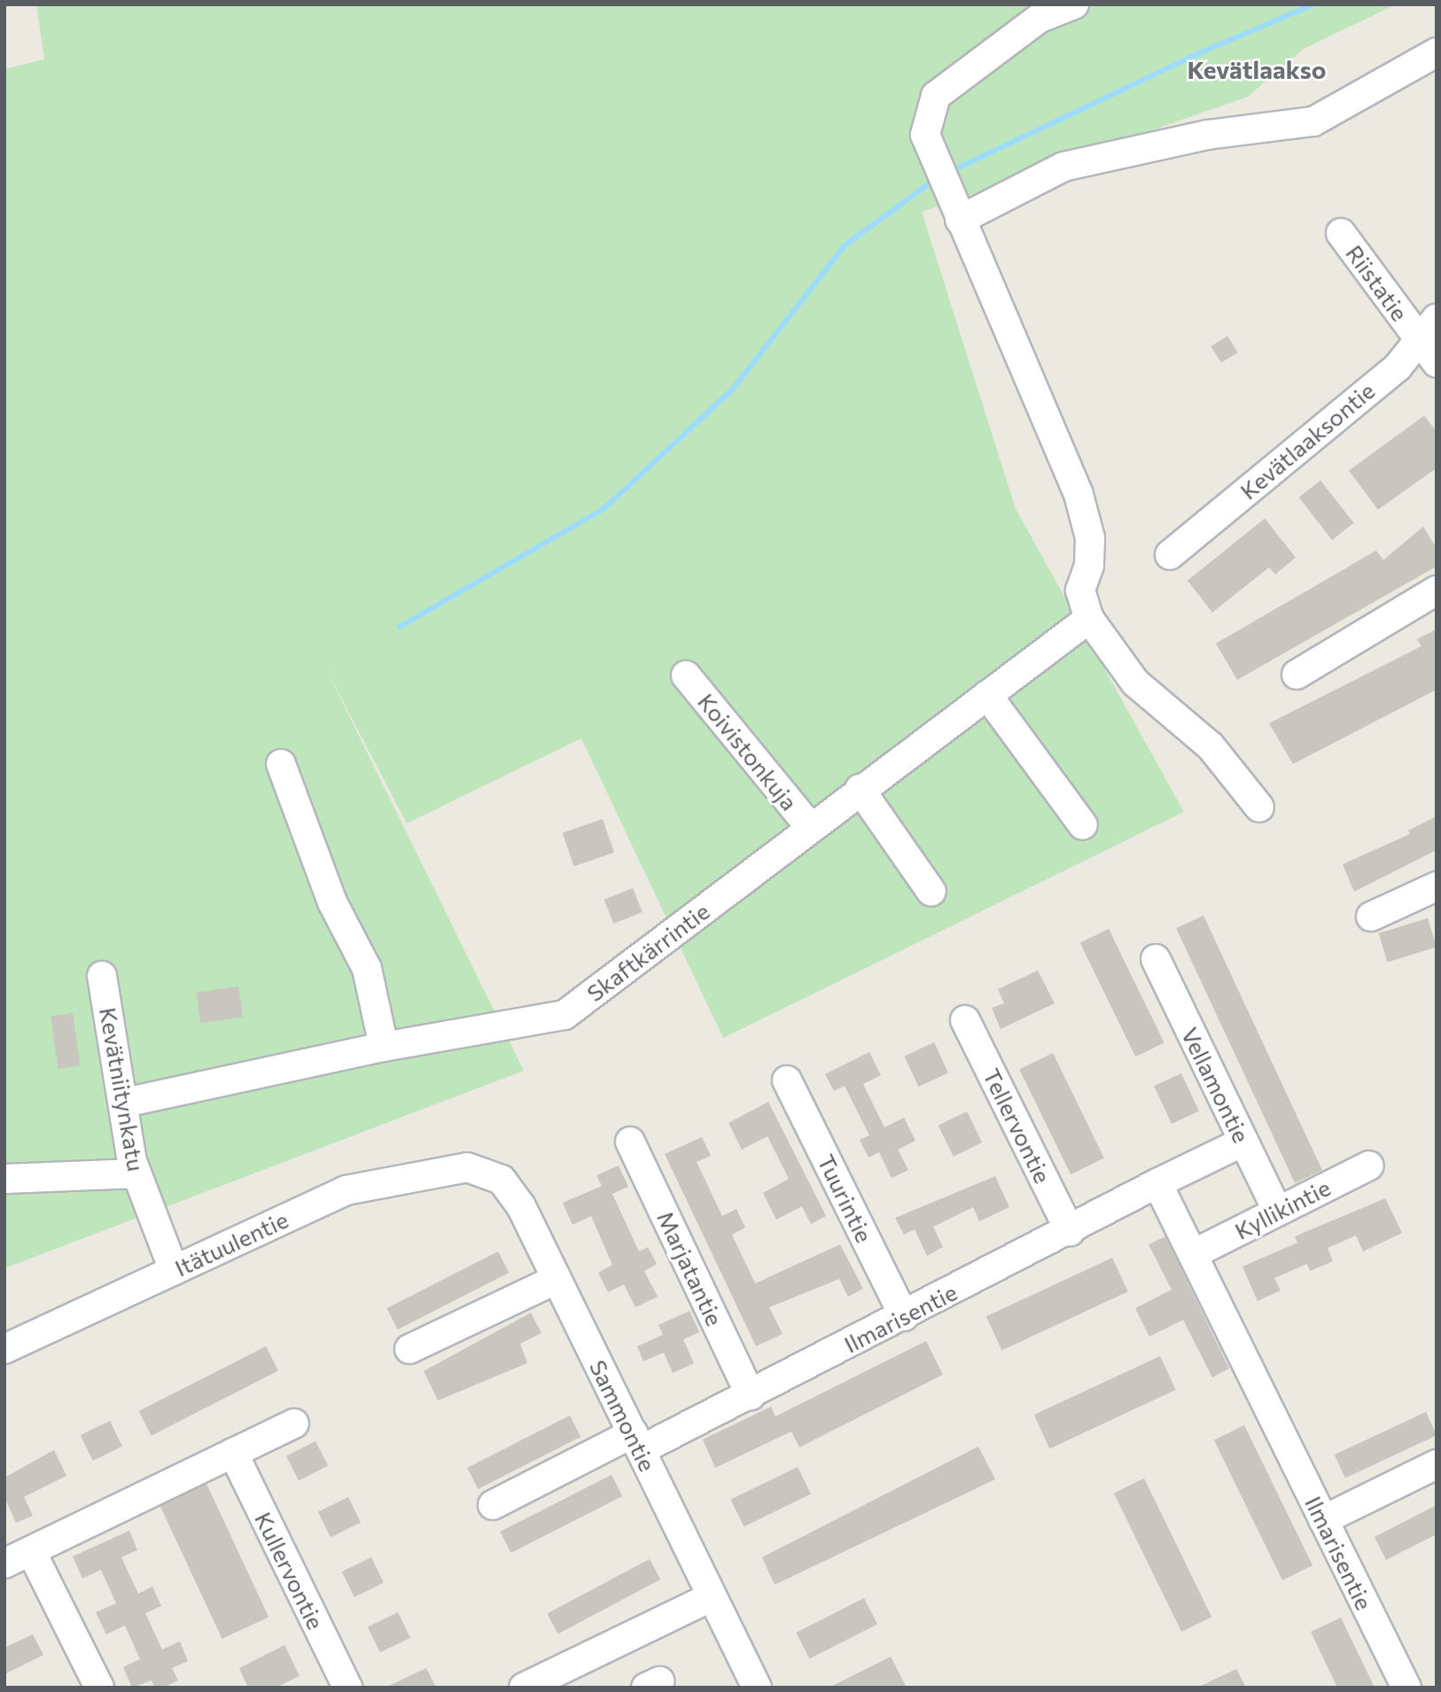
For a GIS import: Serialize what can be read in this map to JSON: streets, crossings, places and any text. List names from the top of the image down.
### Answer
{
  "streets": {
    "street": [
      "Riistatie",
      "Kevätlaaksontie",
      "Koivistonkuja",
      "Skaftkärrintie",
      "Vellamontie",
      "Kevätniitynkatu",
      "Tellervontie",
      "Tuurintie",
      "Kyllikintie",
      "Itätuulentie",
      "Marjatantie",
      "Ilmarisentie",
      "Sammontie",
      "Kullervontie"
    ]
  },
  "crossings": [
    ["Riistatie", "Kevätlaaksontie"],
    ["Koivistonkuja", "Skaftkärrintie"],
    ["Skaftkärrintie", "Kevätniitynkatu"],
    ["Vellamontie", "Kyllikintie"],
    ["Vellamontie", "Ilmarisentie"],
    ["Kevätniitynkatu", "Itätuulentie"],
    ["Tellervontie", "Ilmarisentie"],
    ["Tuurintie", "Ilmarisentie"],
    ["Kyllikintie", "Ilmarisentie"],
    ["Itätuulentie", "Sammontie"],
    ["Marjatantie", "Ilmarisentie"],
    ["Ilmarisentie", "Sammontie"]
  ],
  "districts": ["Kevätlaakso"]
}
